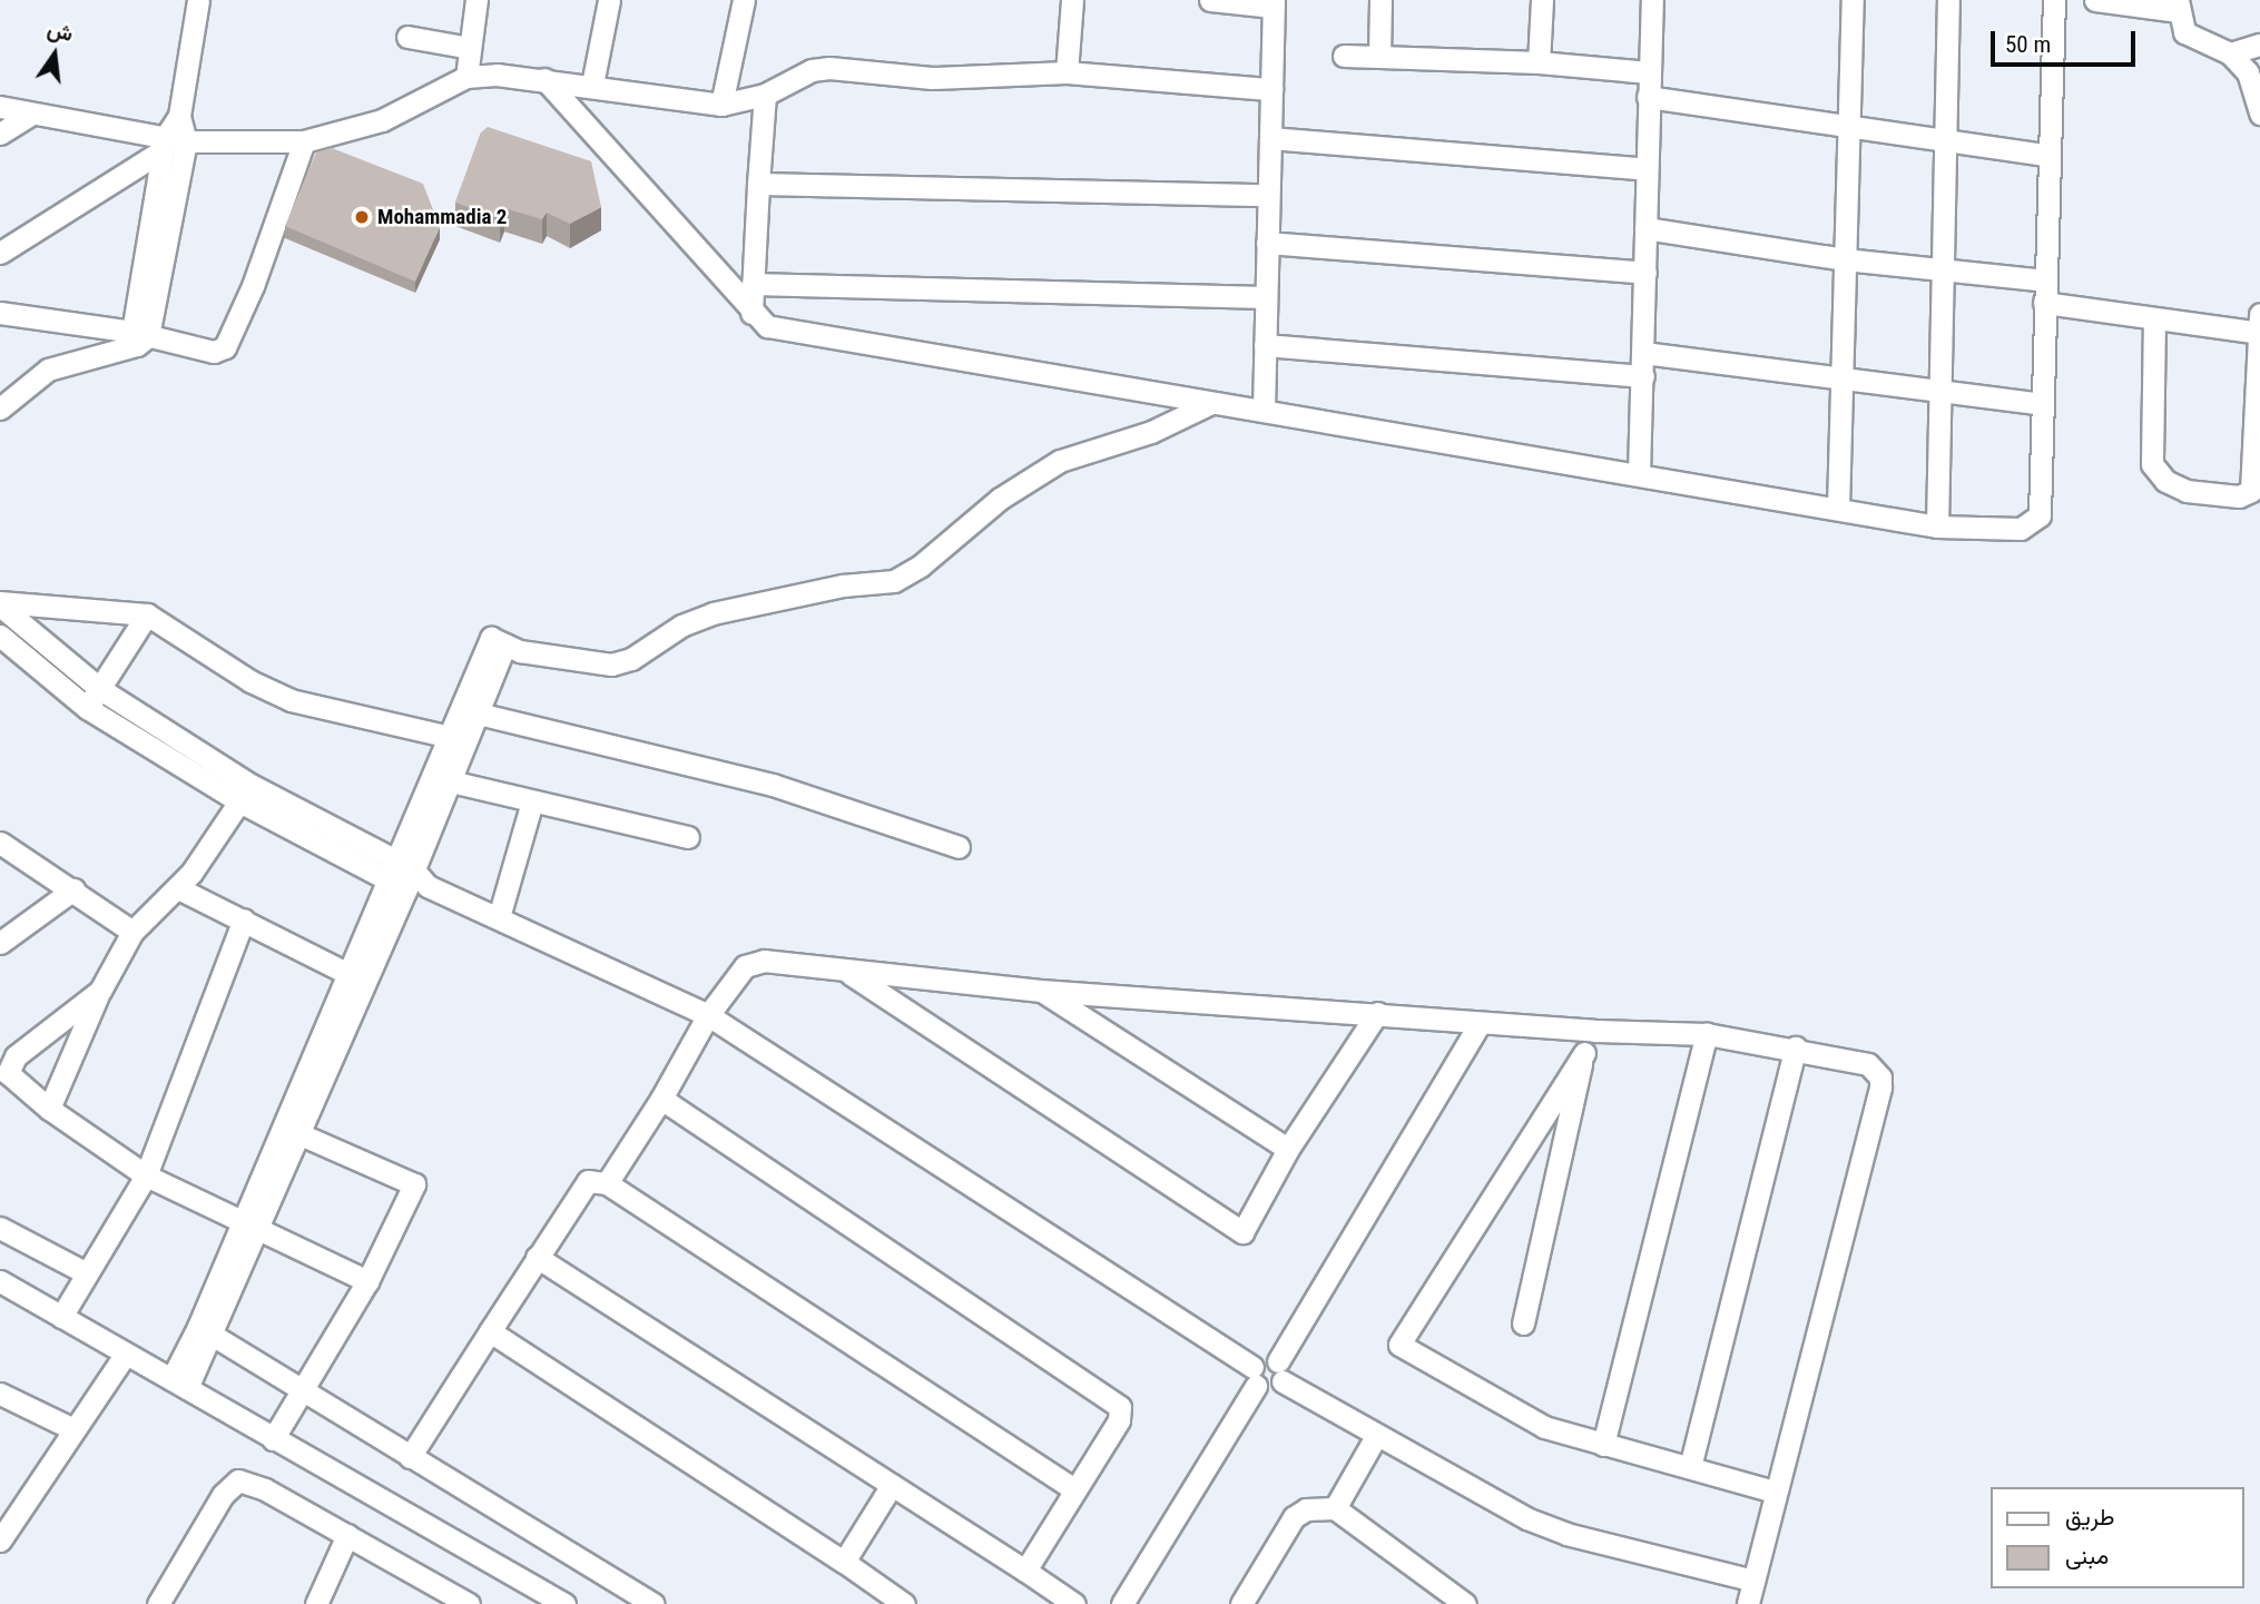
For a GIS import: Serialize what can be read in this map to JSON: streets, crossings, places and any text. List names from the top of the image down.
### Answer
{
  "places": ["Mohammadia 2"],
  "legend": ["طريق", "مبنى"],
  "scale_bar": "50 m",
  "north": "top"
}
